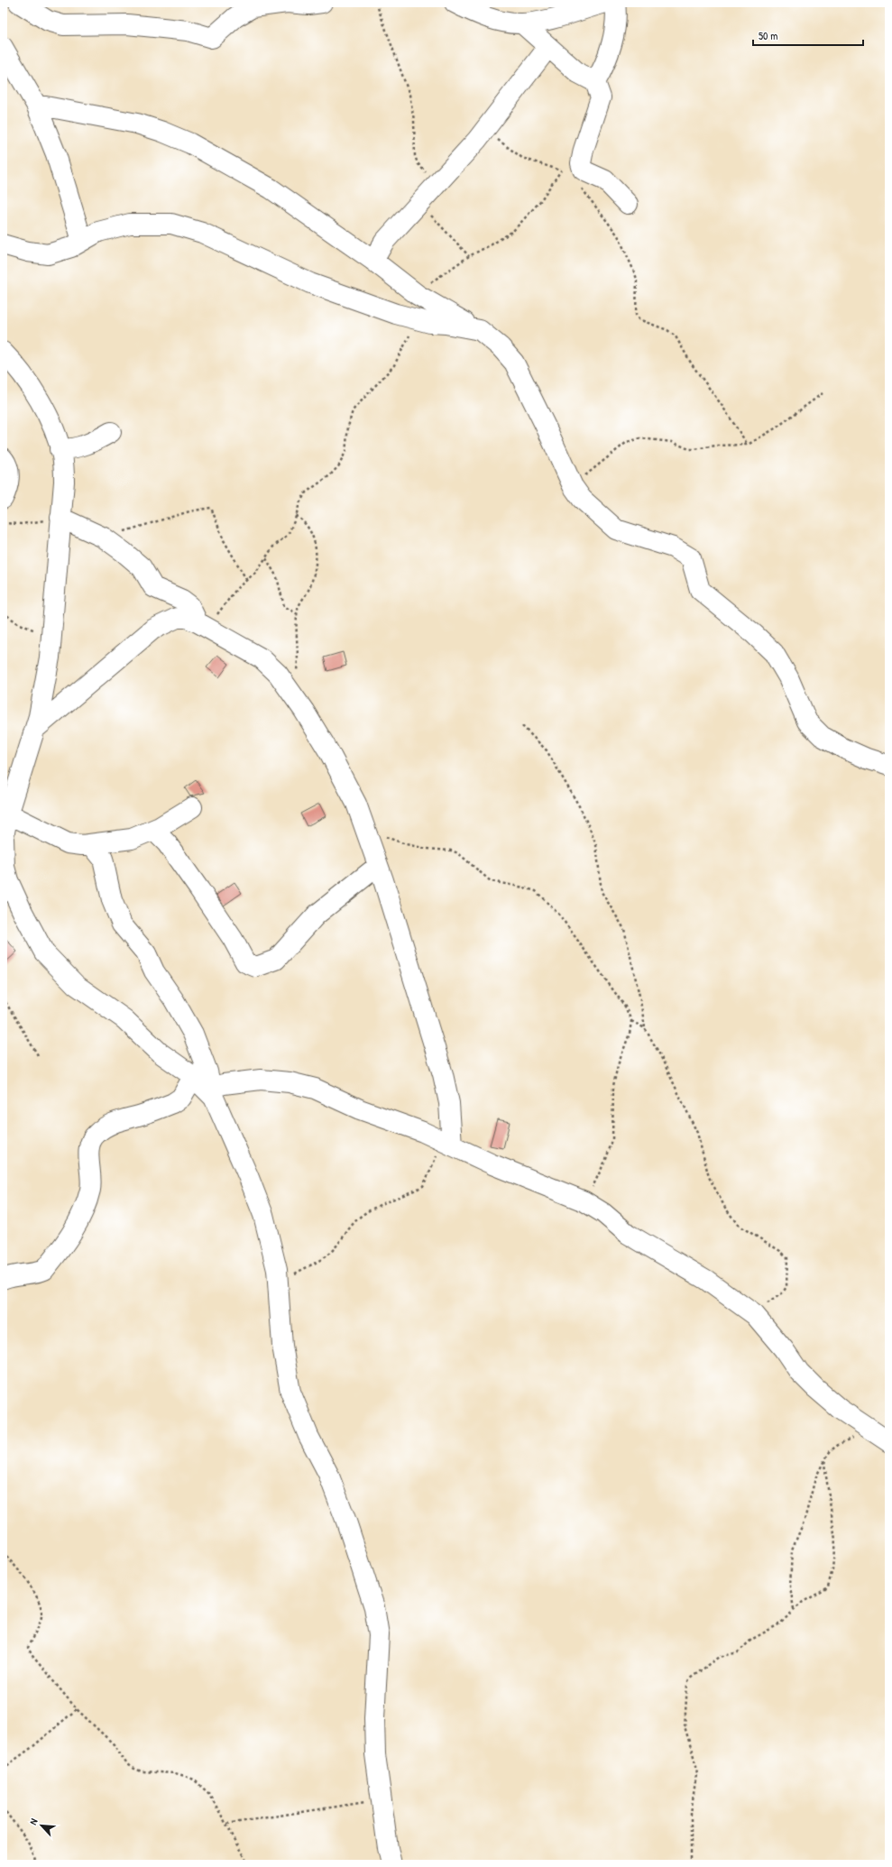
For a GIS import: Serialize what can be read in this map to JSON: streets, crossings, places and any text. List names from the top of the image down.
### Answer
{
  "scale_bar": "50 m",
  "north": "top left"
}
